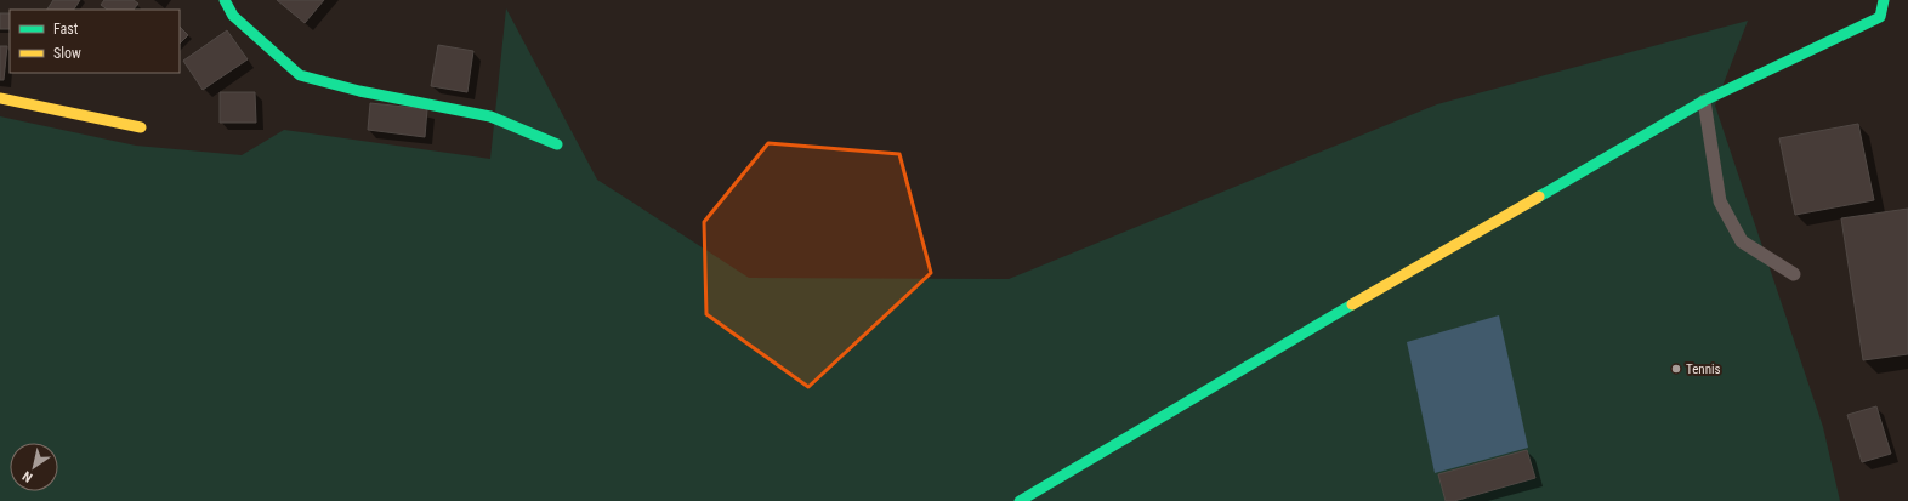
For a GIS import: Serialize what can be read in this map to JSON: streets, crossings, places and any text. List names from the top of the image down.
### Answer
{
  "places": ["Tennis"],
  "legend": ["Fast", "Slow"],
  "north": "bottom left"
}
